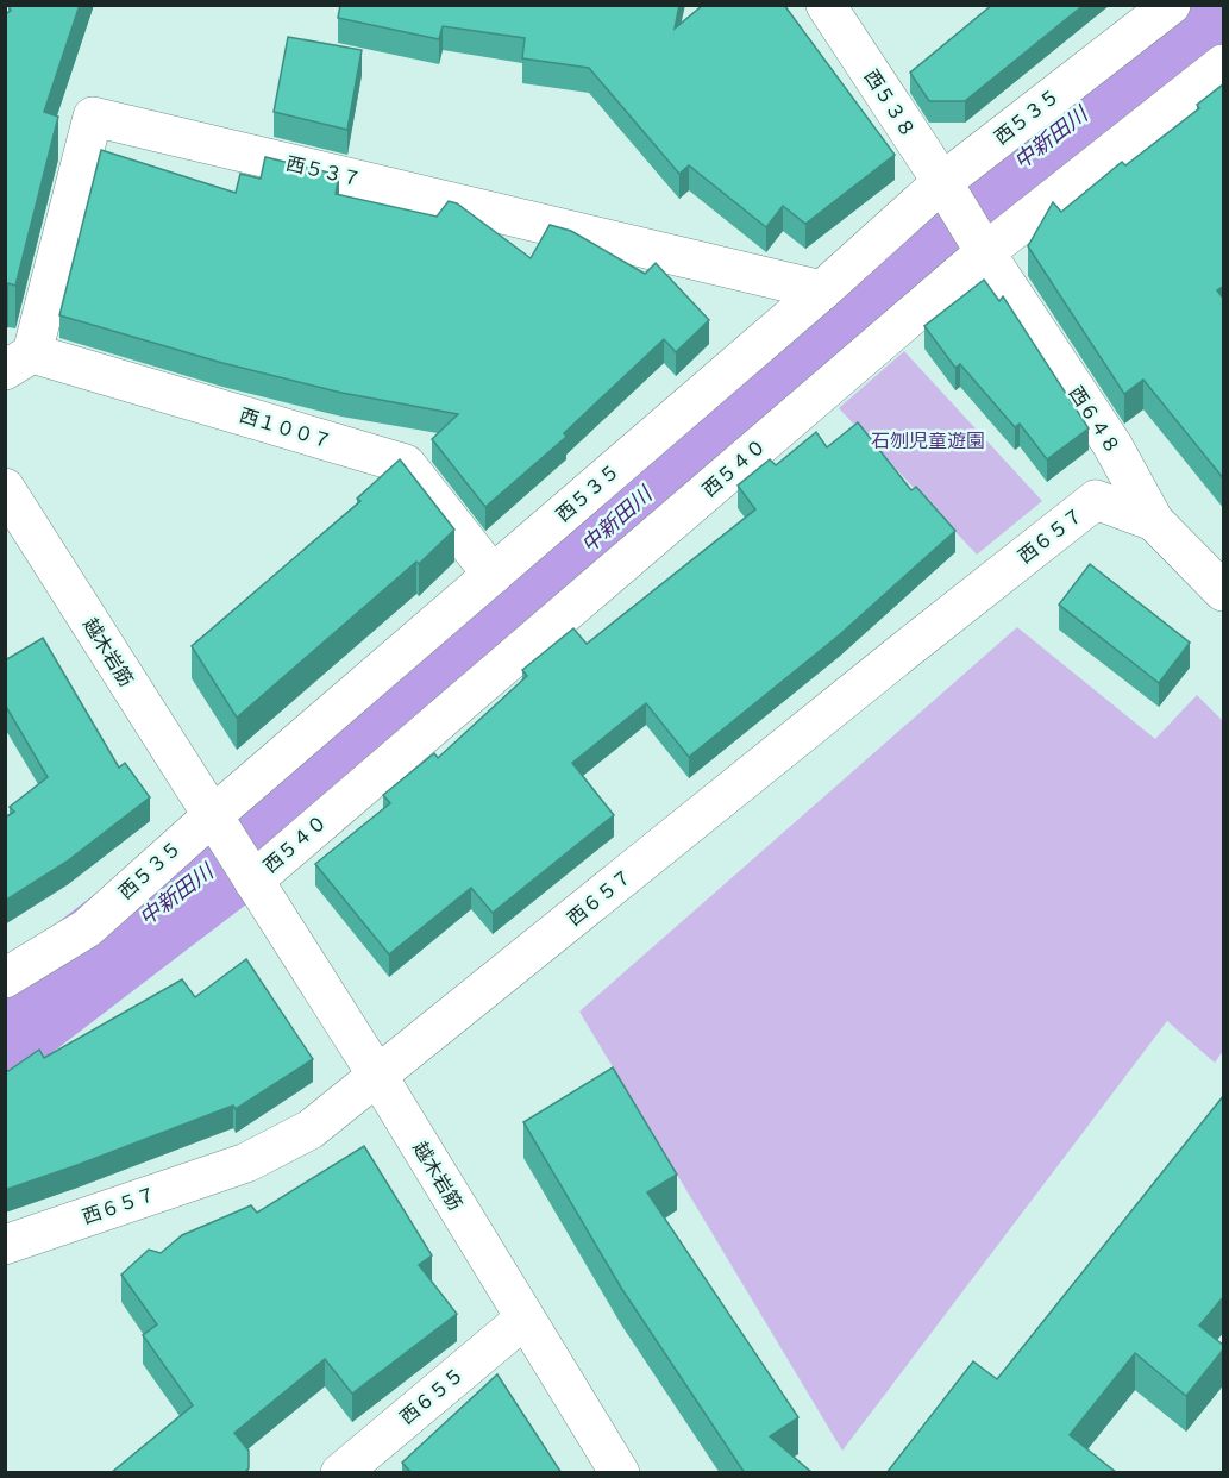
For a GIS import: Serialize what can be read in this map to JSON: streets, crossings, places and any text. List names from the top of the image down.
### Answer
{
  "streets": {
    "street": [
      "西５３８",
      "西５３５",
      "西５３７",
      "西６４８",
      "西１００７",
      "西５４０",
      "西６５７",
      "越木岩筋",
      "西６５５"
    ]
  },
  "crossings": [
    ["西５３８", "西５３５"],
    ["西５３８", "西６４８"],
    ["西５３８", "西５４０"],
    ["西５３５", "西５３７"],
    ["西５３５", "西１００７"],
    ["西５３５", "越木岩筋"],
    ["西５３７", "西１００７"],
    ["西６４８", "西５４０"],
    ["西６４８", "西６５７"],
    ["西５４０", "越木岩筋"],
    ["西６５７", "越木岩筋"],
    ["越木岩筋", "西６５５"]
  ],
  "water": ["中新田川"],
  "parks": ["石刎児童遊園"]
}
